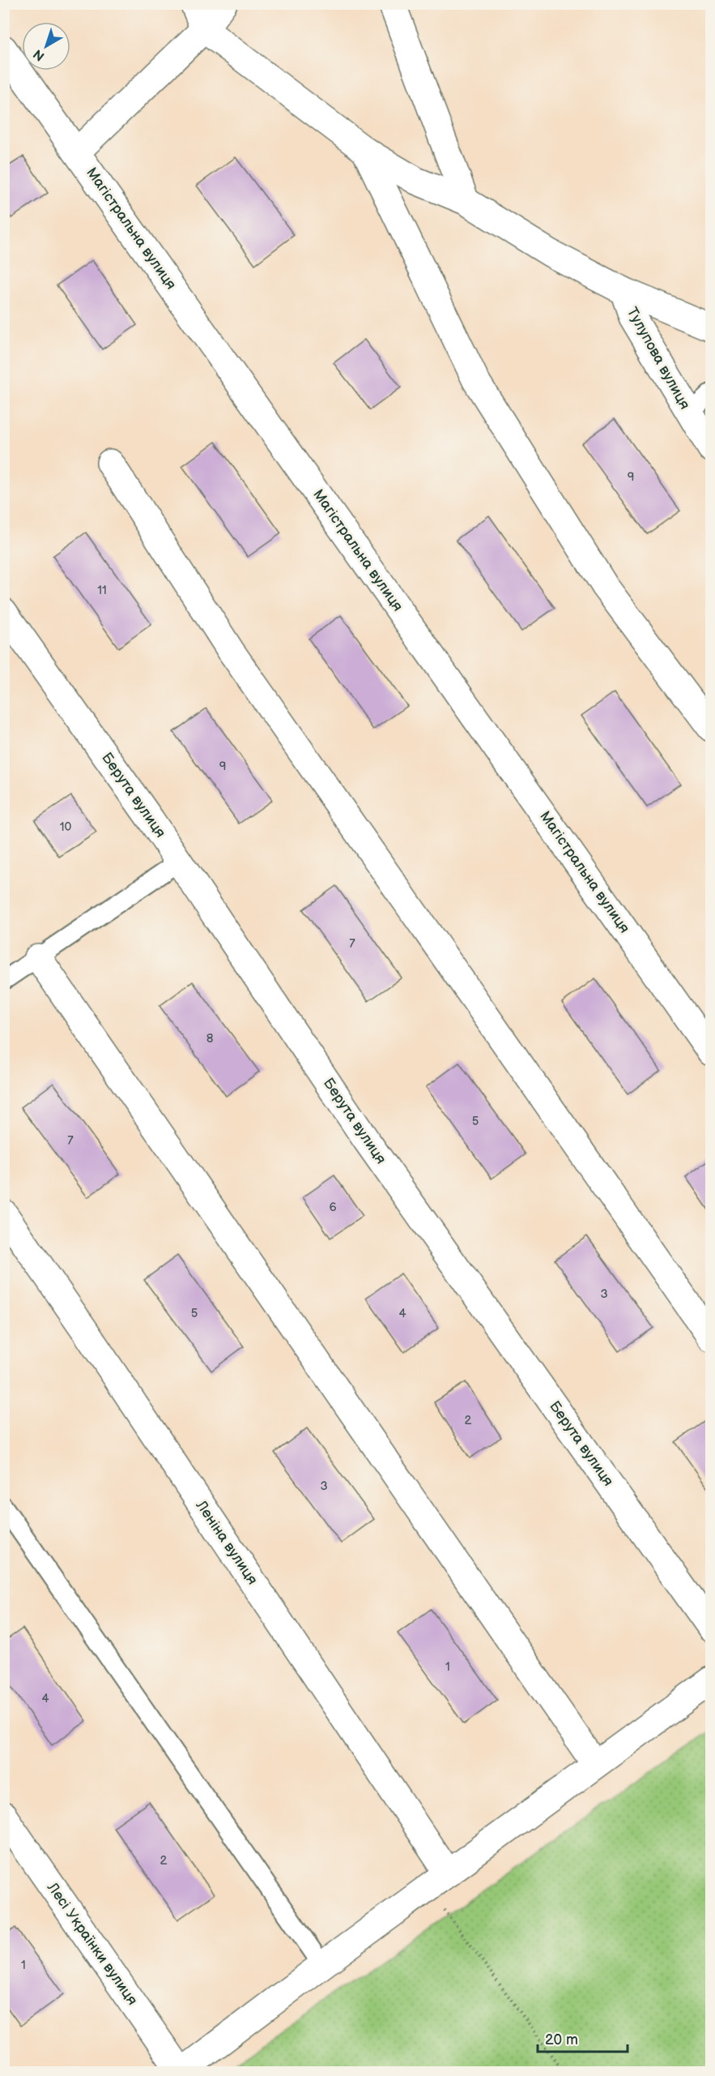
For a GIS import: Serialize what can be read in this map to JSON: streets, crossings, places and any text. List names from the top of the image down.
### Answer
{
  "streets": {
    "street": [
      "Магістральна вулиця",
      "Тулупова вулиця",
      "Берута вулиця",
      "Леніна вулиця",
      "Лесі Українки вулиця"
    ]
  },
  "house_numbers": [
    "9",
    "11",
    "9",
    "10",
    "7",
    "8",
    "5",
    "7",
    "6",
    "3",
    "5",
    "4",
    "2",
    "3",
    "1",
    "4",
    "2",
    "1"
  ],
  "scale_bar": "20 m",
  "north": "bottom left"
}
